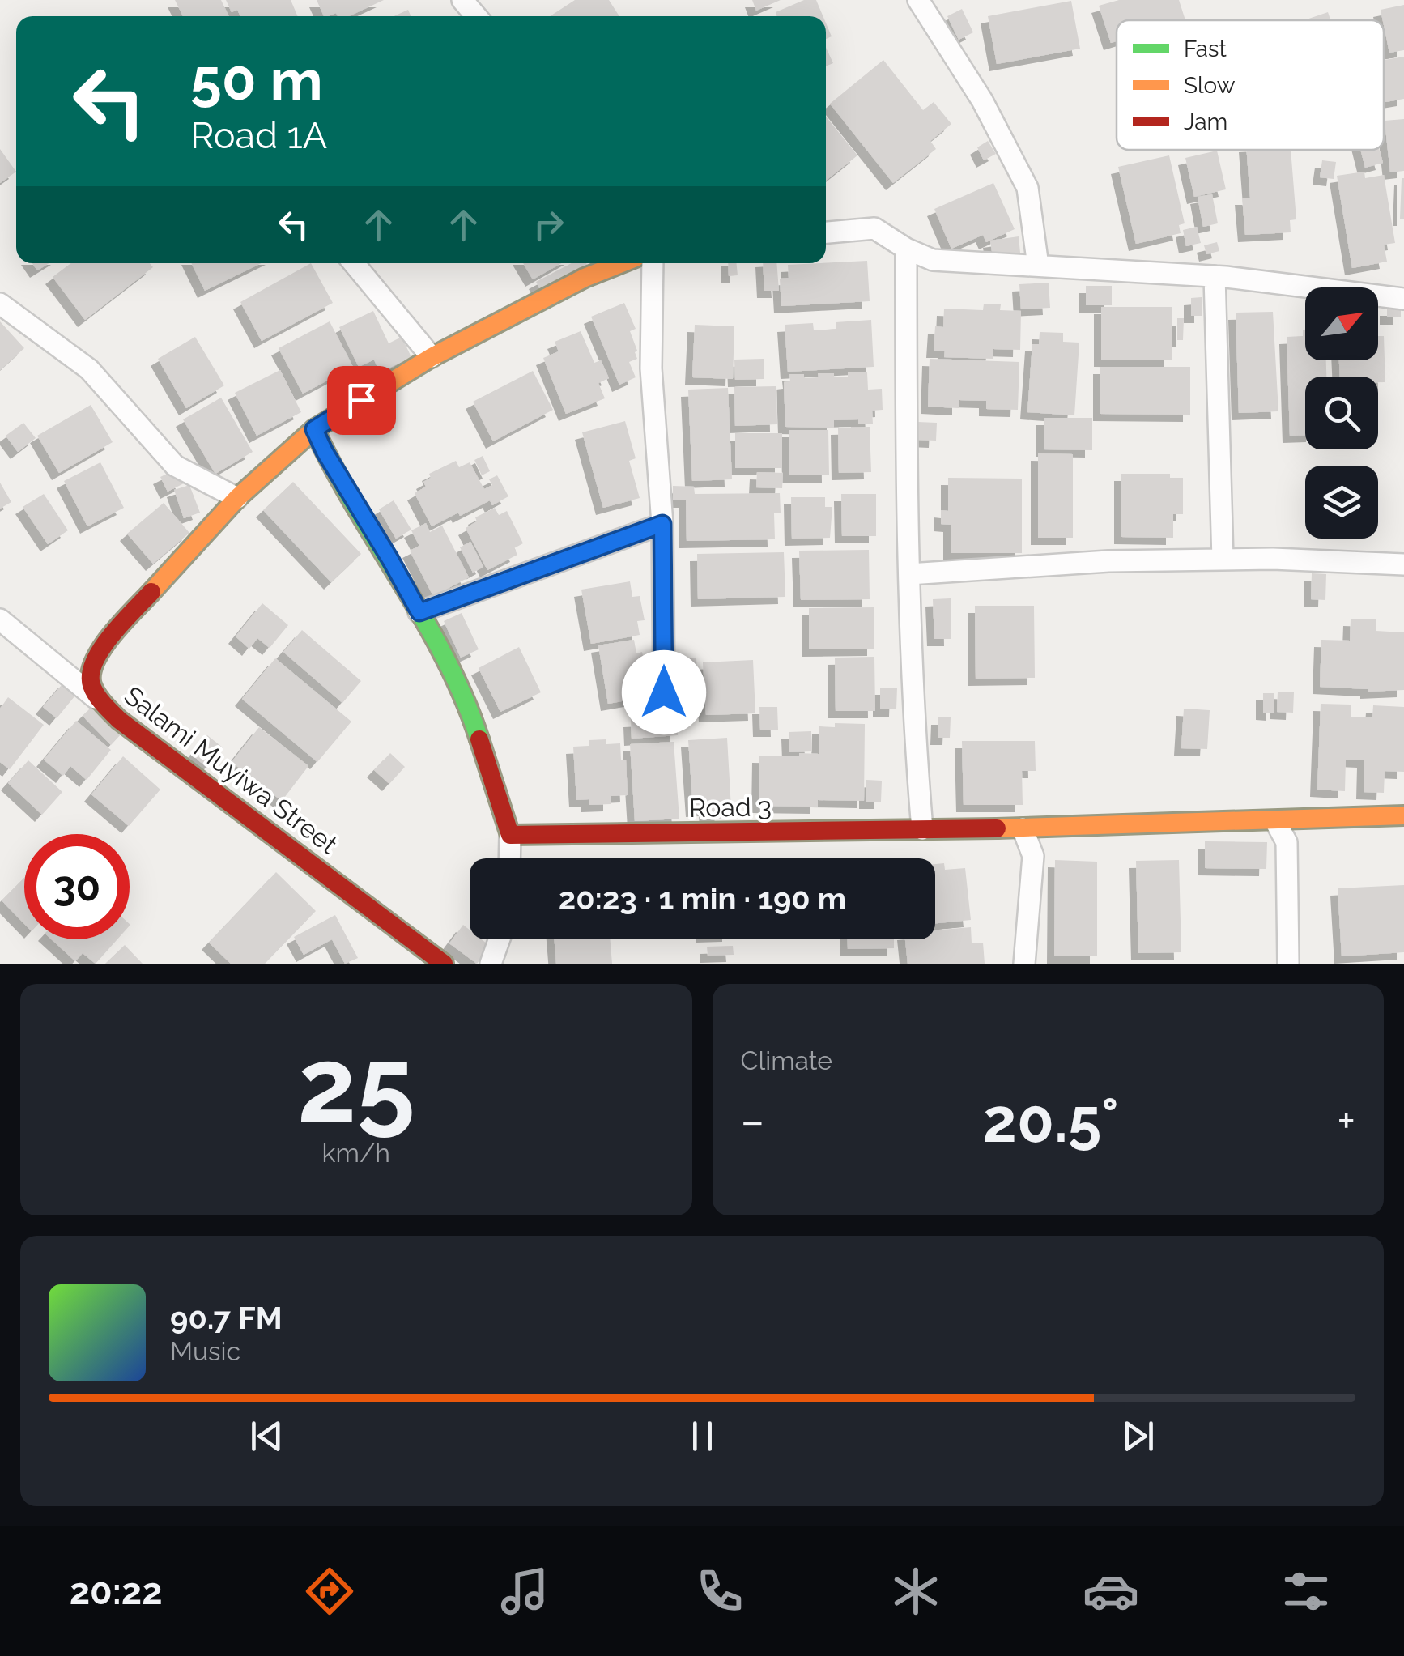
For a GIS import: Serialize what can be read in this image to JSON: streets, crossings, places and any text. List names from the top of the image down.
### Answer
{
  "streets": {
    "street": ["Salami Muyiwa Street", "Road 3"]
  },
  "legend": ["Fast", "Slow", "Jam"],
  "north": "top right",
  "page": {
    "turn": ["50 m", "Road 1A"],
    "limit": "30",
    "trip": "20:23 · 1 min · 190 m",
    "tile": [
      ["25", "km/h"],
      "Climate"
    ],
    "heat": ["−", "20.5°", "+"],
    "song": ["90.7 FM", "Music"],
    "tabs": "20:22"
  }
}
